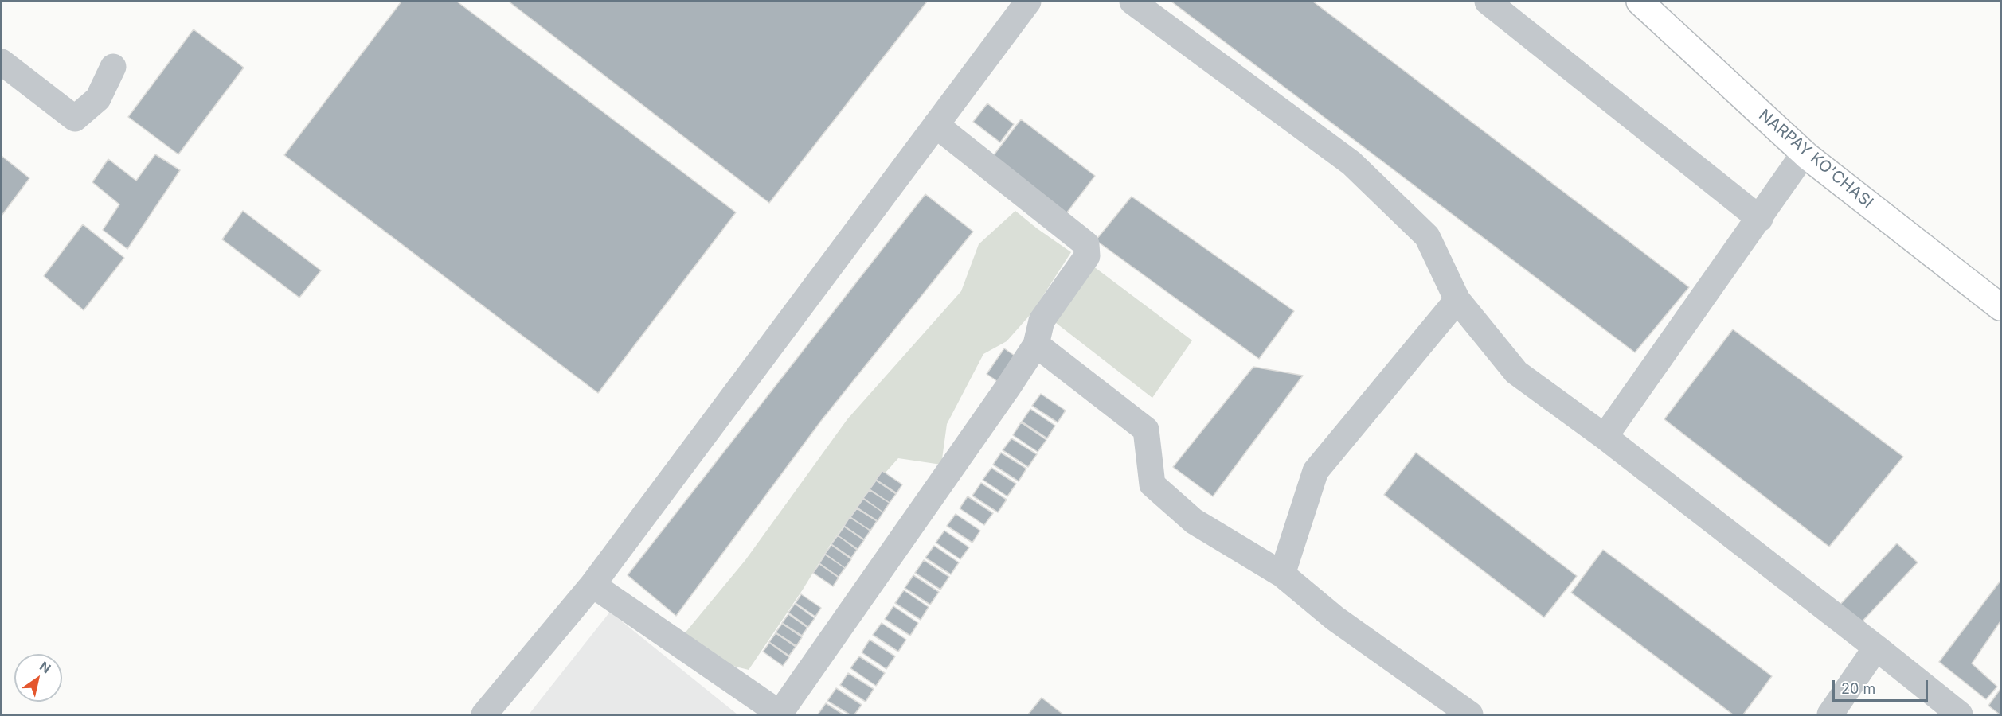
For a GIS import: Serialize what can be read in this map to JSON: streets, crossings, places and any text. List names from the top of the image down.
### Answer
{
  "streets": {
    "main road": ["NARPAY KO'CHASI"]
  },
  "scale_bar": "20 m",
  "north": "top right"
}
